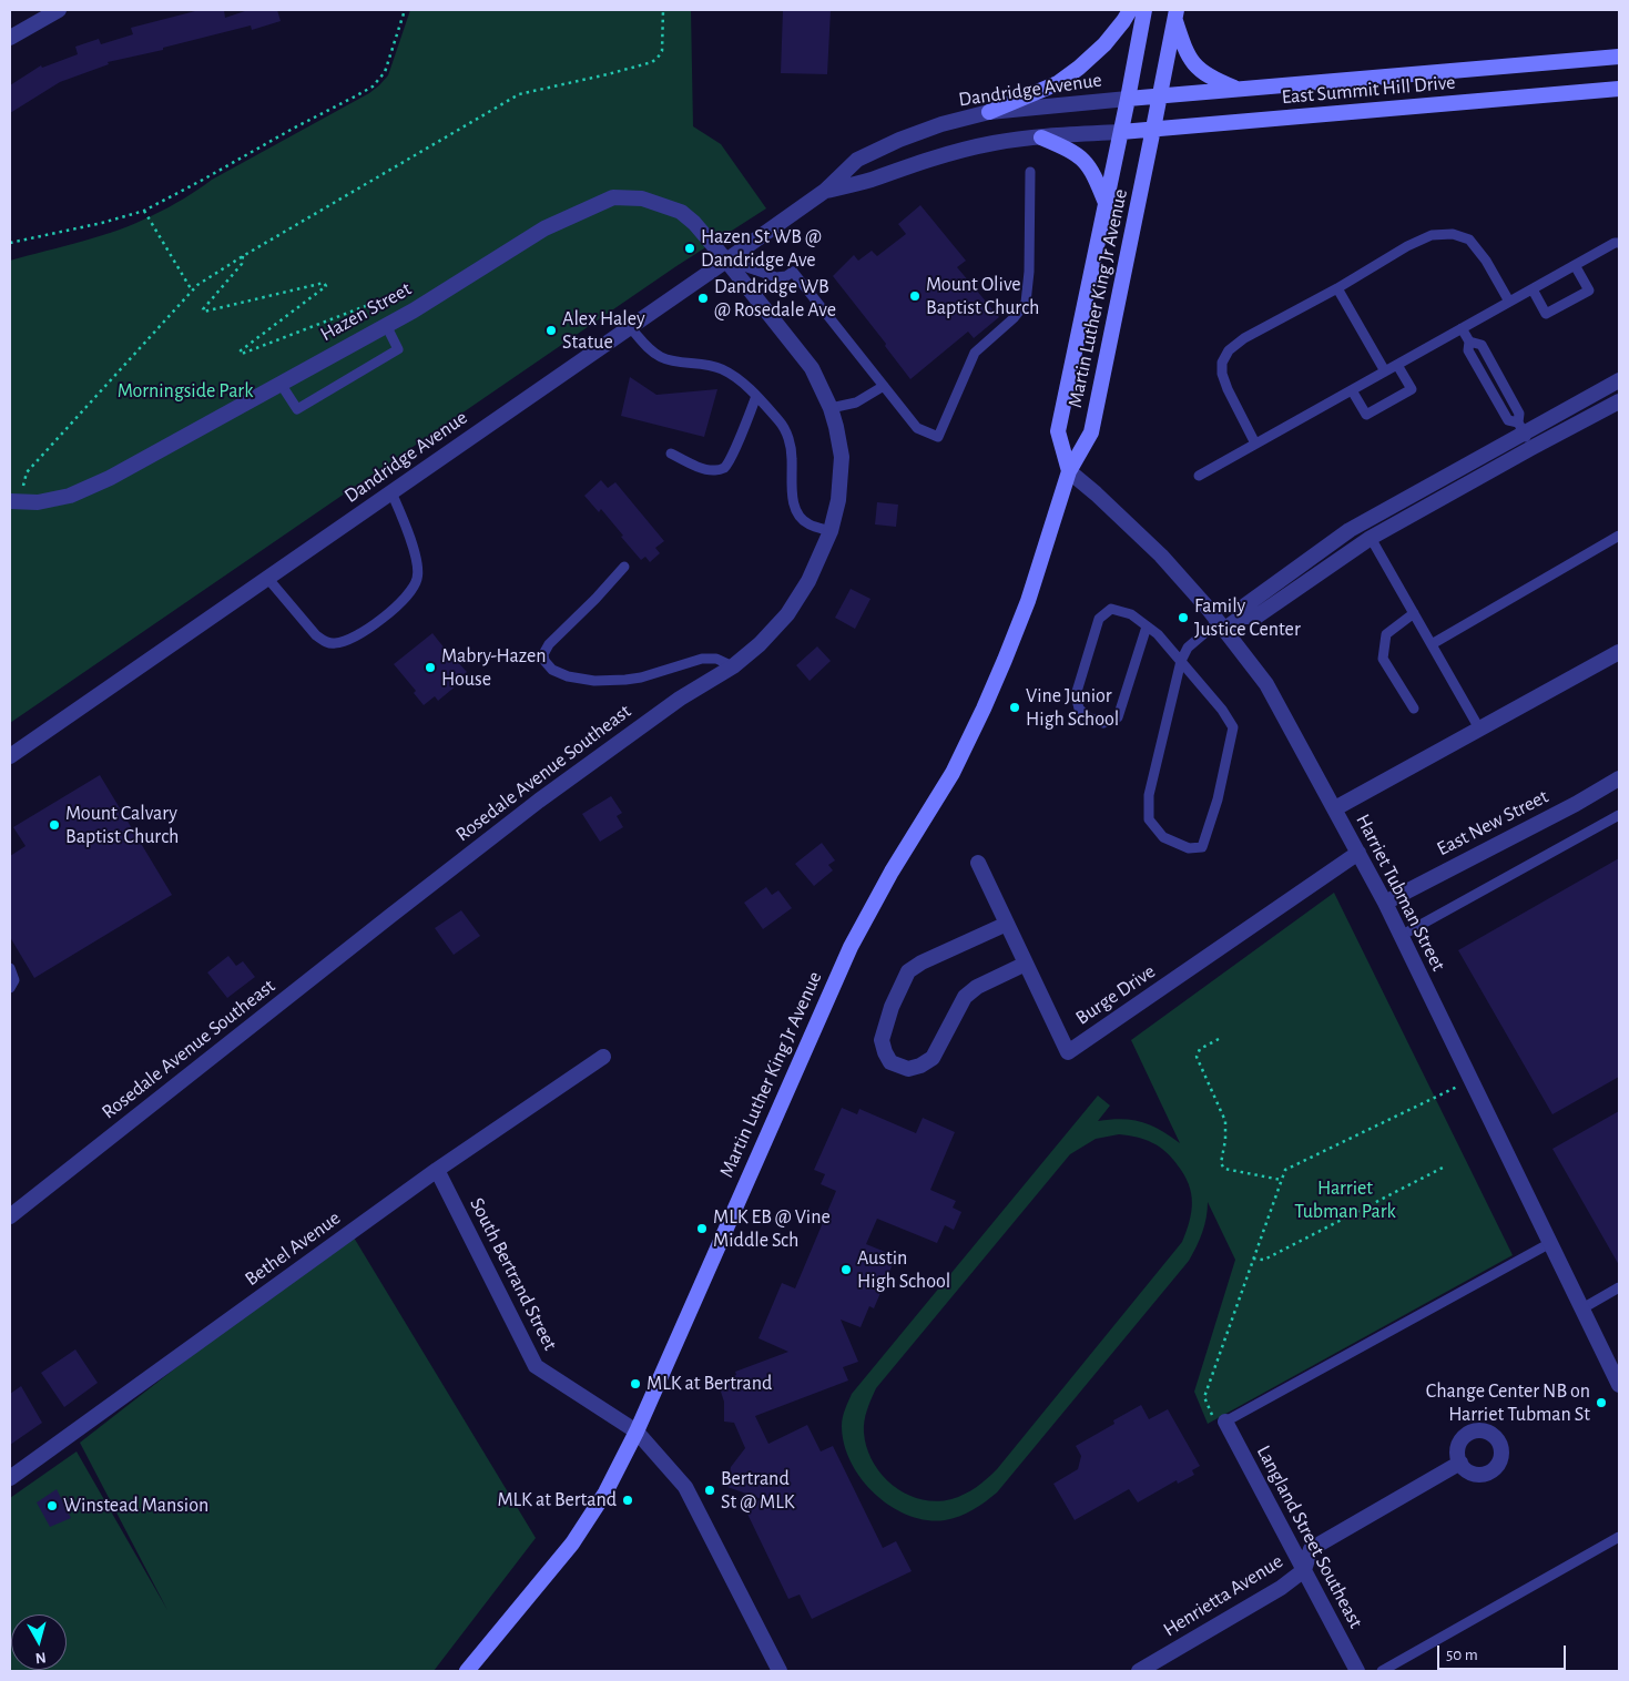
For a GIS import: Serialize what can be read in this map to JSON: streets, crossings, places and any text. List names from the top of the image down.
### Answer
{
  "streets": {
    "main road": ["East Summit Hill Drive", "Martin Luther King Jr Avenue"],
    "street": [
      "Dandridge Avenue",
      "Hazen Street",
      "Rosedale Avenue Southeast",
      "East New Street",
      "Harriet Tubman Street",
      "Burge Drive",
      "Bethel Avenue",
      "South Bertrand Street",
      "Langland Street Southeast",
      "Henrietta Avenue"
    ]
  },
  "crossings": [
    ["Dandridge Avenue", "East Summit Hill Drive"],
    ["Dandridge Avenue", "Martin Luther King Jr Avenue"],
    ["Dandridge Avenue", "Hazen Street"],
    ["Dandridge Avenue", "Rosedale Avenue Southeast"],
    ["East Summit Hill Drive", "Martin Luther King Jr Avenue"],
    ["Martin Luther King Jr Avenue", "Harriet Tubman Street"],
    ["Martin Luther King Jr Avenue", "South Bertrand Street"],
    ["Hazen Street", "Rosedale Avenue Southeast"],
    ["East New Street", "Harriet Tubman Street"],
    ["Harriet Tubman Street", "Burge Drive"],
    ["Bethel Avenue", "South Bertrand Street"],
    ["Langland Street Southeast", "Henrietta Avenue"]
  ],
  "parks": ["Morningside Park", "Harriet Tubman Park"],
  "places": [
    "Hazen St WB @ Dandridge Ave",
    "Mount Olive Baptist Church",
    "Dandridge WB @ Rosedale Ave",
    "Alex Haley Statue",
    "Family Justice Center",
    "Mabry-Hazen House",
    "Vine Junior High School",
    "Mount Calvary Baptist Church",
    "MLK EB @ Vine Middle Sch",
    "Austin High School",
    "MLK at Bertrand",
    "Change Center NB on Harriet Tubman St",
    "Bertrand St @ MLK",
    "MLK at Bertand",
    "Winstead Mansion"
  ],
  "scale_bar": "50 m",
  "north": "bottom"
}
